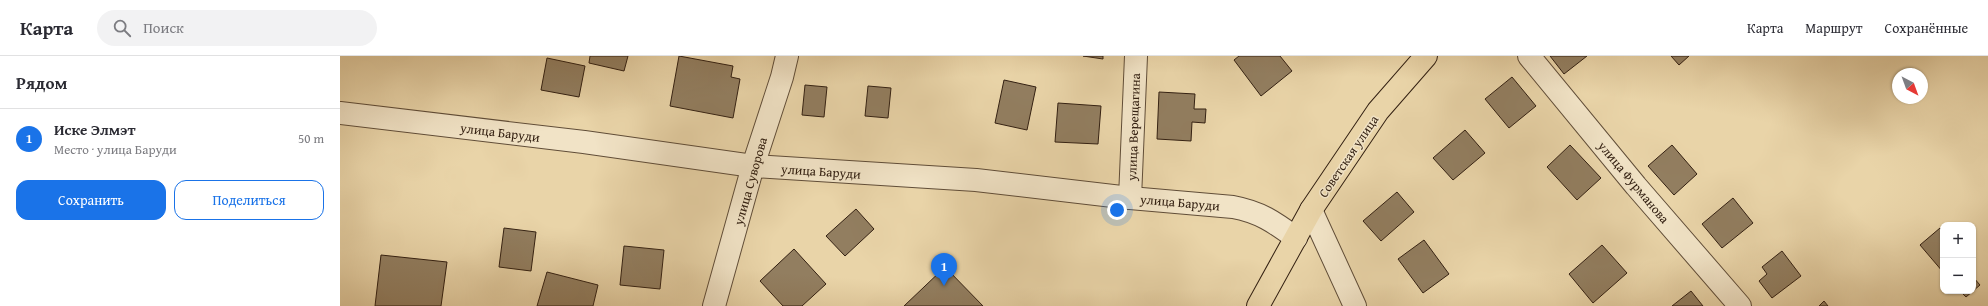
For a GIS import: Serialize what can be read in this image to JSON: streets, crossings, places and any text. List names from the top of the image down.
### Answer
{
  "streets": {
    "main road": ["Советская улица"],
    "street": [
      "улица Верещагина",
      "улица Баруди",
      "улица Суворова",
      "улица Фурманова"
    ]
  },
  "crossings": [
    ["улица Верещагина", "улица Баруди"],
    ["улица Баруди", "Советская улица"],
    ["улица Баруди", "улица Суворова"]
  ],
  "north": "bottom right",
  "page": {
    "header": "Карта",
    "search": "Поиск",
    "nav": ["Карта", "Маршрут", "Сохранённые"],
    "heading": "Рядом",
    "list": [
      {
        "mark": "1",
        "name": "Иске Элмэт",
        "note": "Место · улица Баруди",
        "value": "50 m"
      }
    ],
    "buttons": ["Сохранить", "Поделиться"],
    "map_buttons": ["+", "−"],
    "pins": "1"
  }
}
